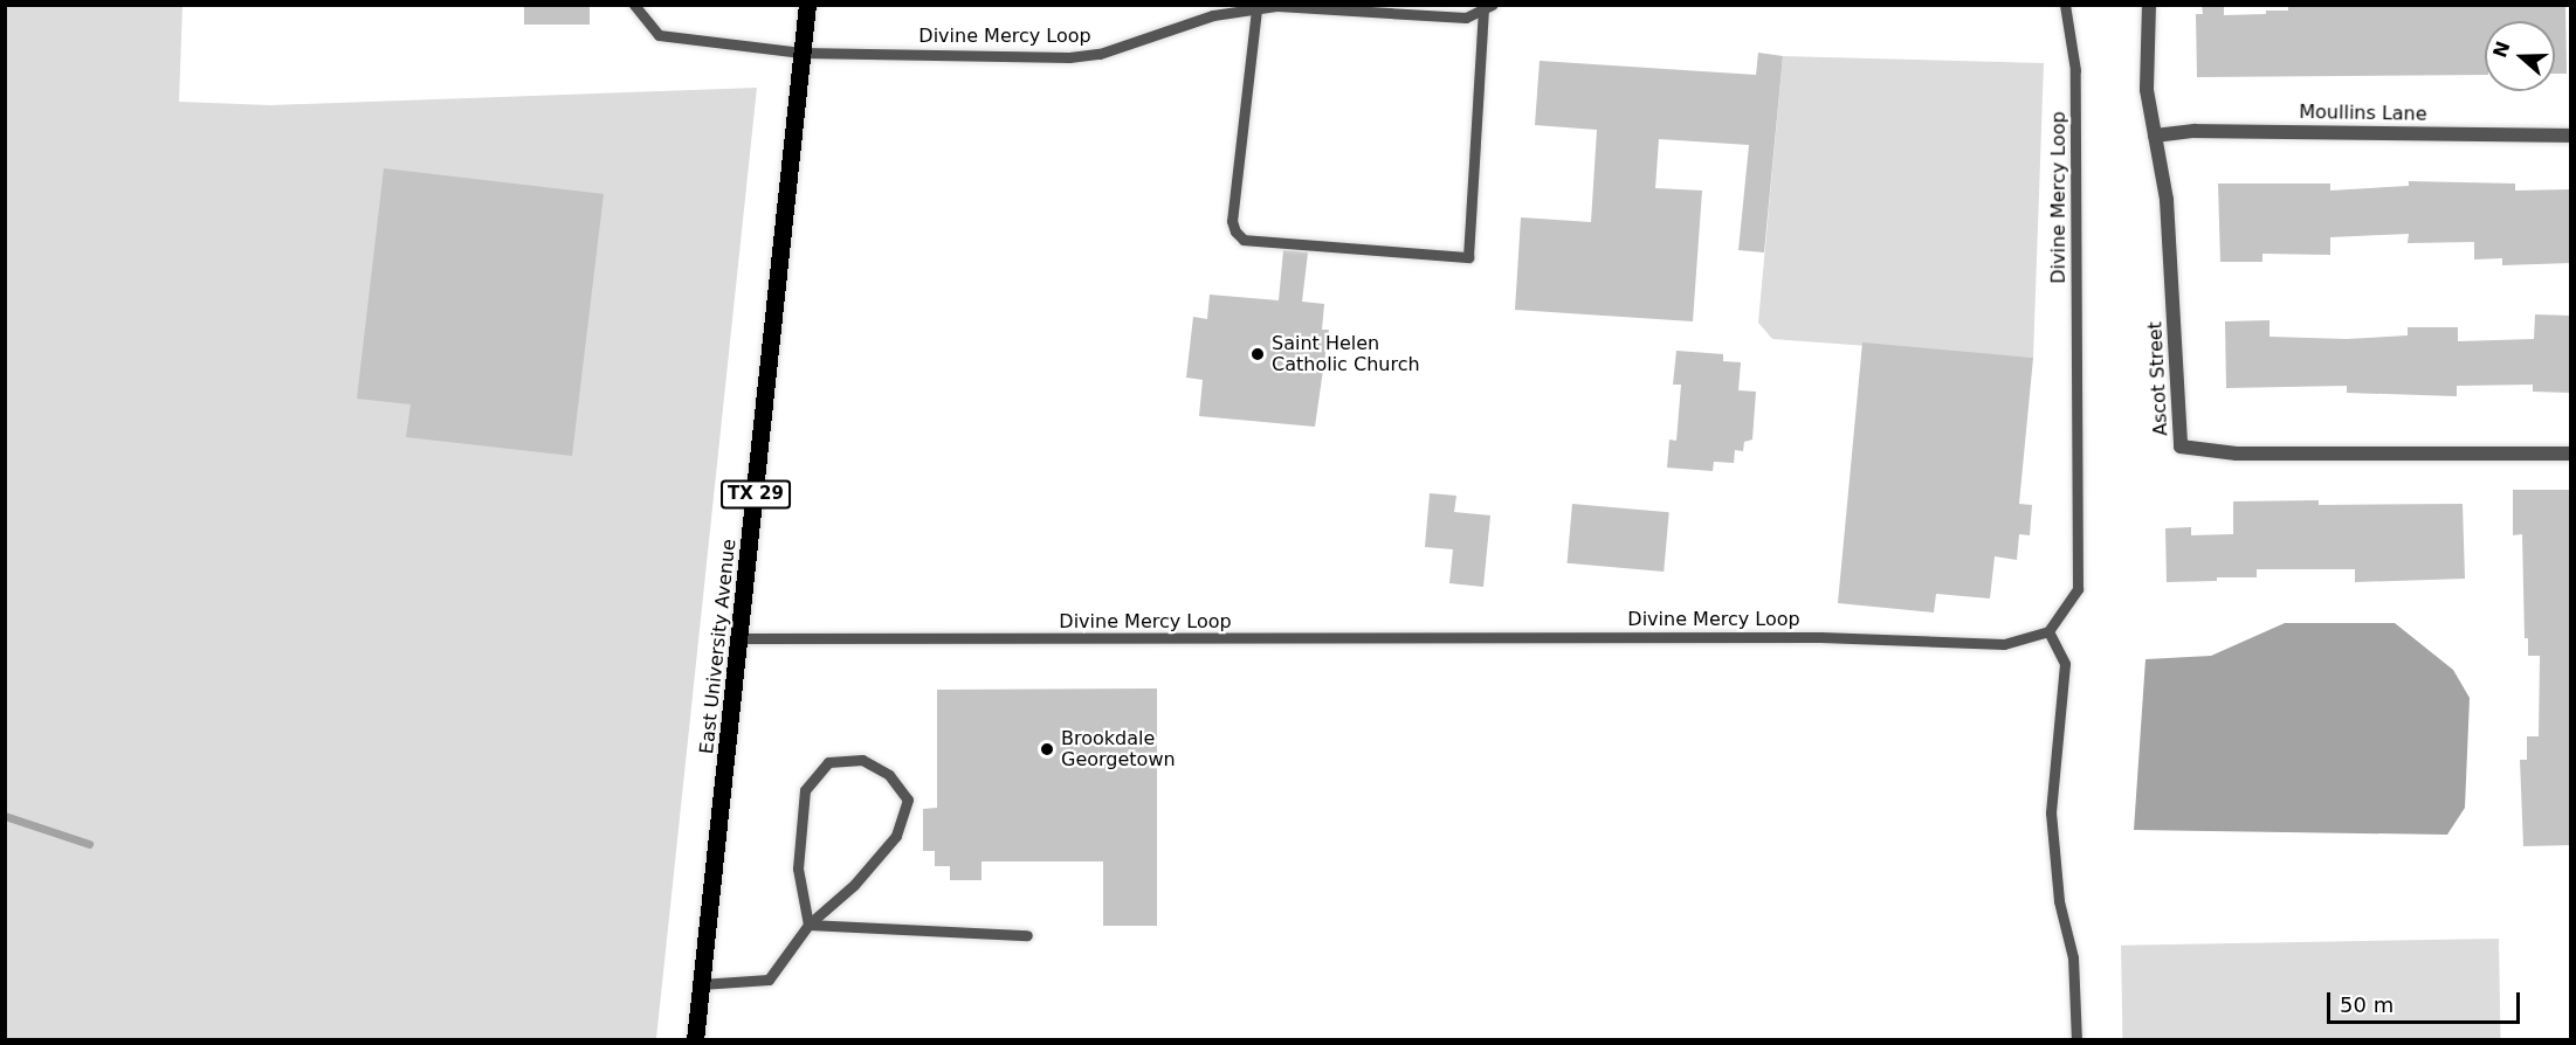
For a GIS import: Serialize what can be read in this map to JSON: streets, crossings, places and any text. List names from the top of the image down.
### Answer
{
  "streets": {
    "main road": ["TX 29", "East University Avenue"],
    "street": ["Moullins Lane", "Ascot Street"],
    "lane": ["Divine Mercy Loop"]
  },
  "crossings": [
    ["Divine Mercy Loop", "East University Avenue"],
    ["Moullins Lane", "Ascot Street"]
  ],
  "places": ["Saint Helen Catholic Church", "Brookdale Georgetown"],
  "scale_bar": "50 m",
  "north": "left"
}
